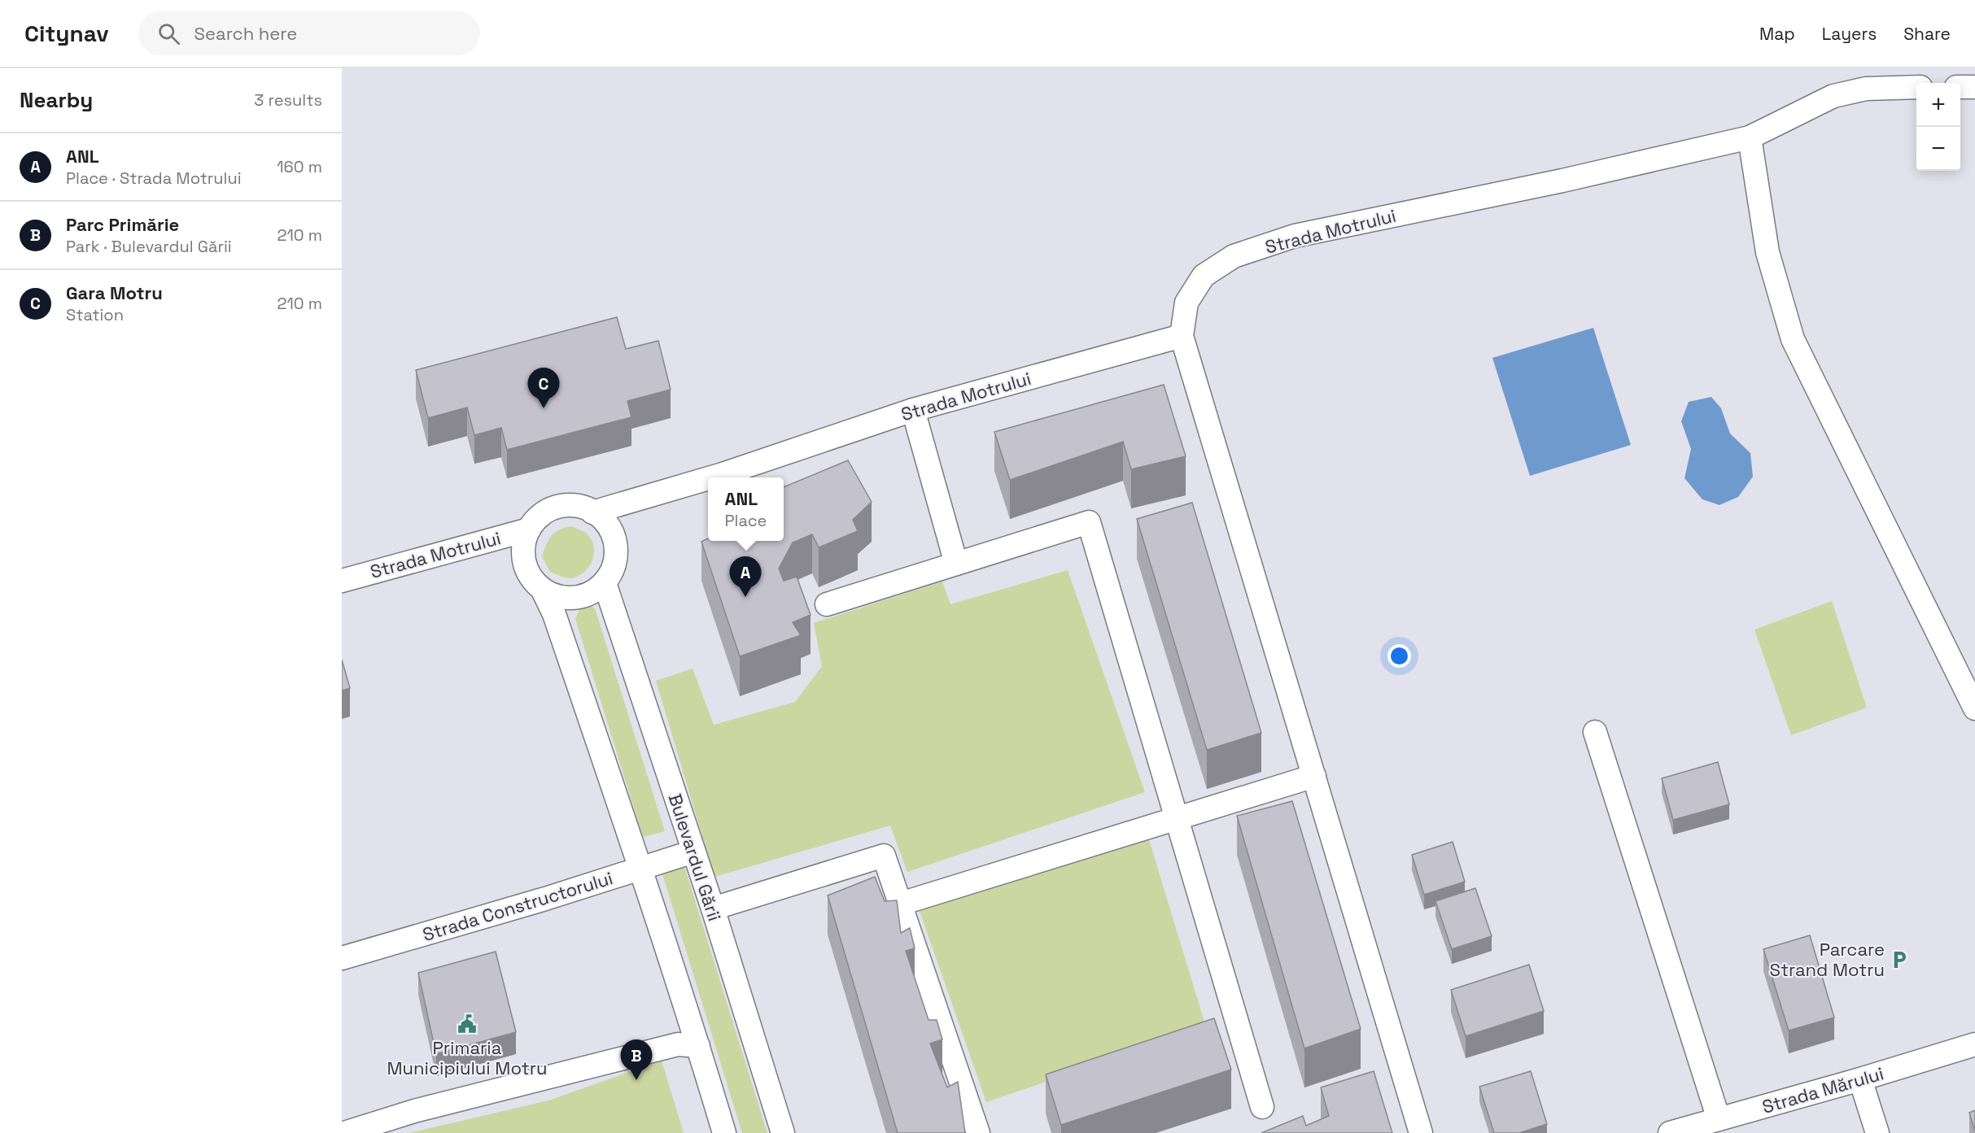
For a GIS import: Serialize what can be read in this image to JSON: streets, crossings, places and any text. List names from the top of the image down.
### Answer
{
  "streets": {
    "street": [
      "Strada Motrului",
      "Bulevardul Gării",
      "Strada Constructorului",
      "Strada Mărului"
    ]
  },
  "crossings": [
    ["Strada Motrului", "Bulevardul Gării"],
    ["Bulevardul Gării", "Strada Constructorului"]
  ],
  "places": {
    "parking": ["Parcare Strand Motru"],
    "public building": ["Primaria Municipiului Motru"]
  },
  "page": {
    "header": "Citynav",
    "search": "Search here",
    "nav": ["Map", "Layers", "Share"],
    "heading": ["Nearby", "3 results"],
    "map_buttons": ["+", "−"],
    "list": [
      {
        "mark": "A",
        "name": "ANL",
        "note": "Place · Strada Motrului",
        "value": "160 m"
      },
      {
        "mark": "B",
        "name": "Parc Primărie",
        "note": "Park · Bulevardul Gării",
        "value": "210 m"
      },
      {
        "mark": "C",
        "name": "Gara Motru",
        "note": "Station",
        "value": "210 m"
      }
    ],
    "pins": ["C", "A", "B"],
    "popup": ["ANL", "Place"]
  }
}
